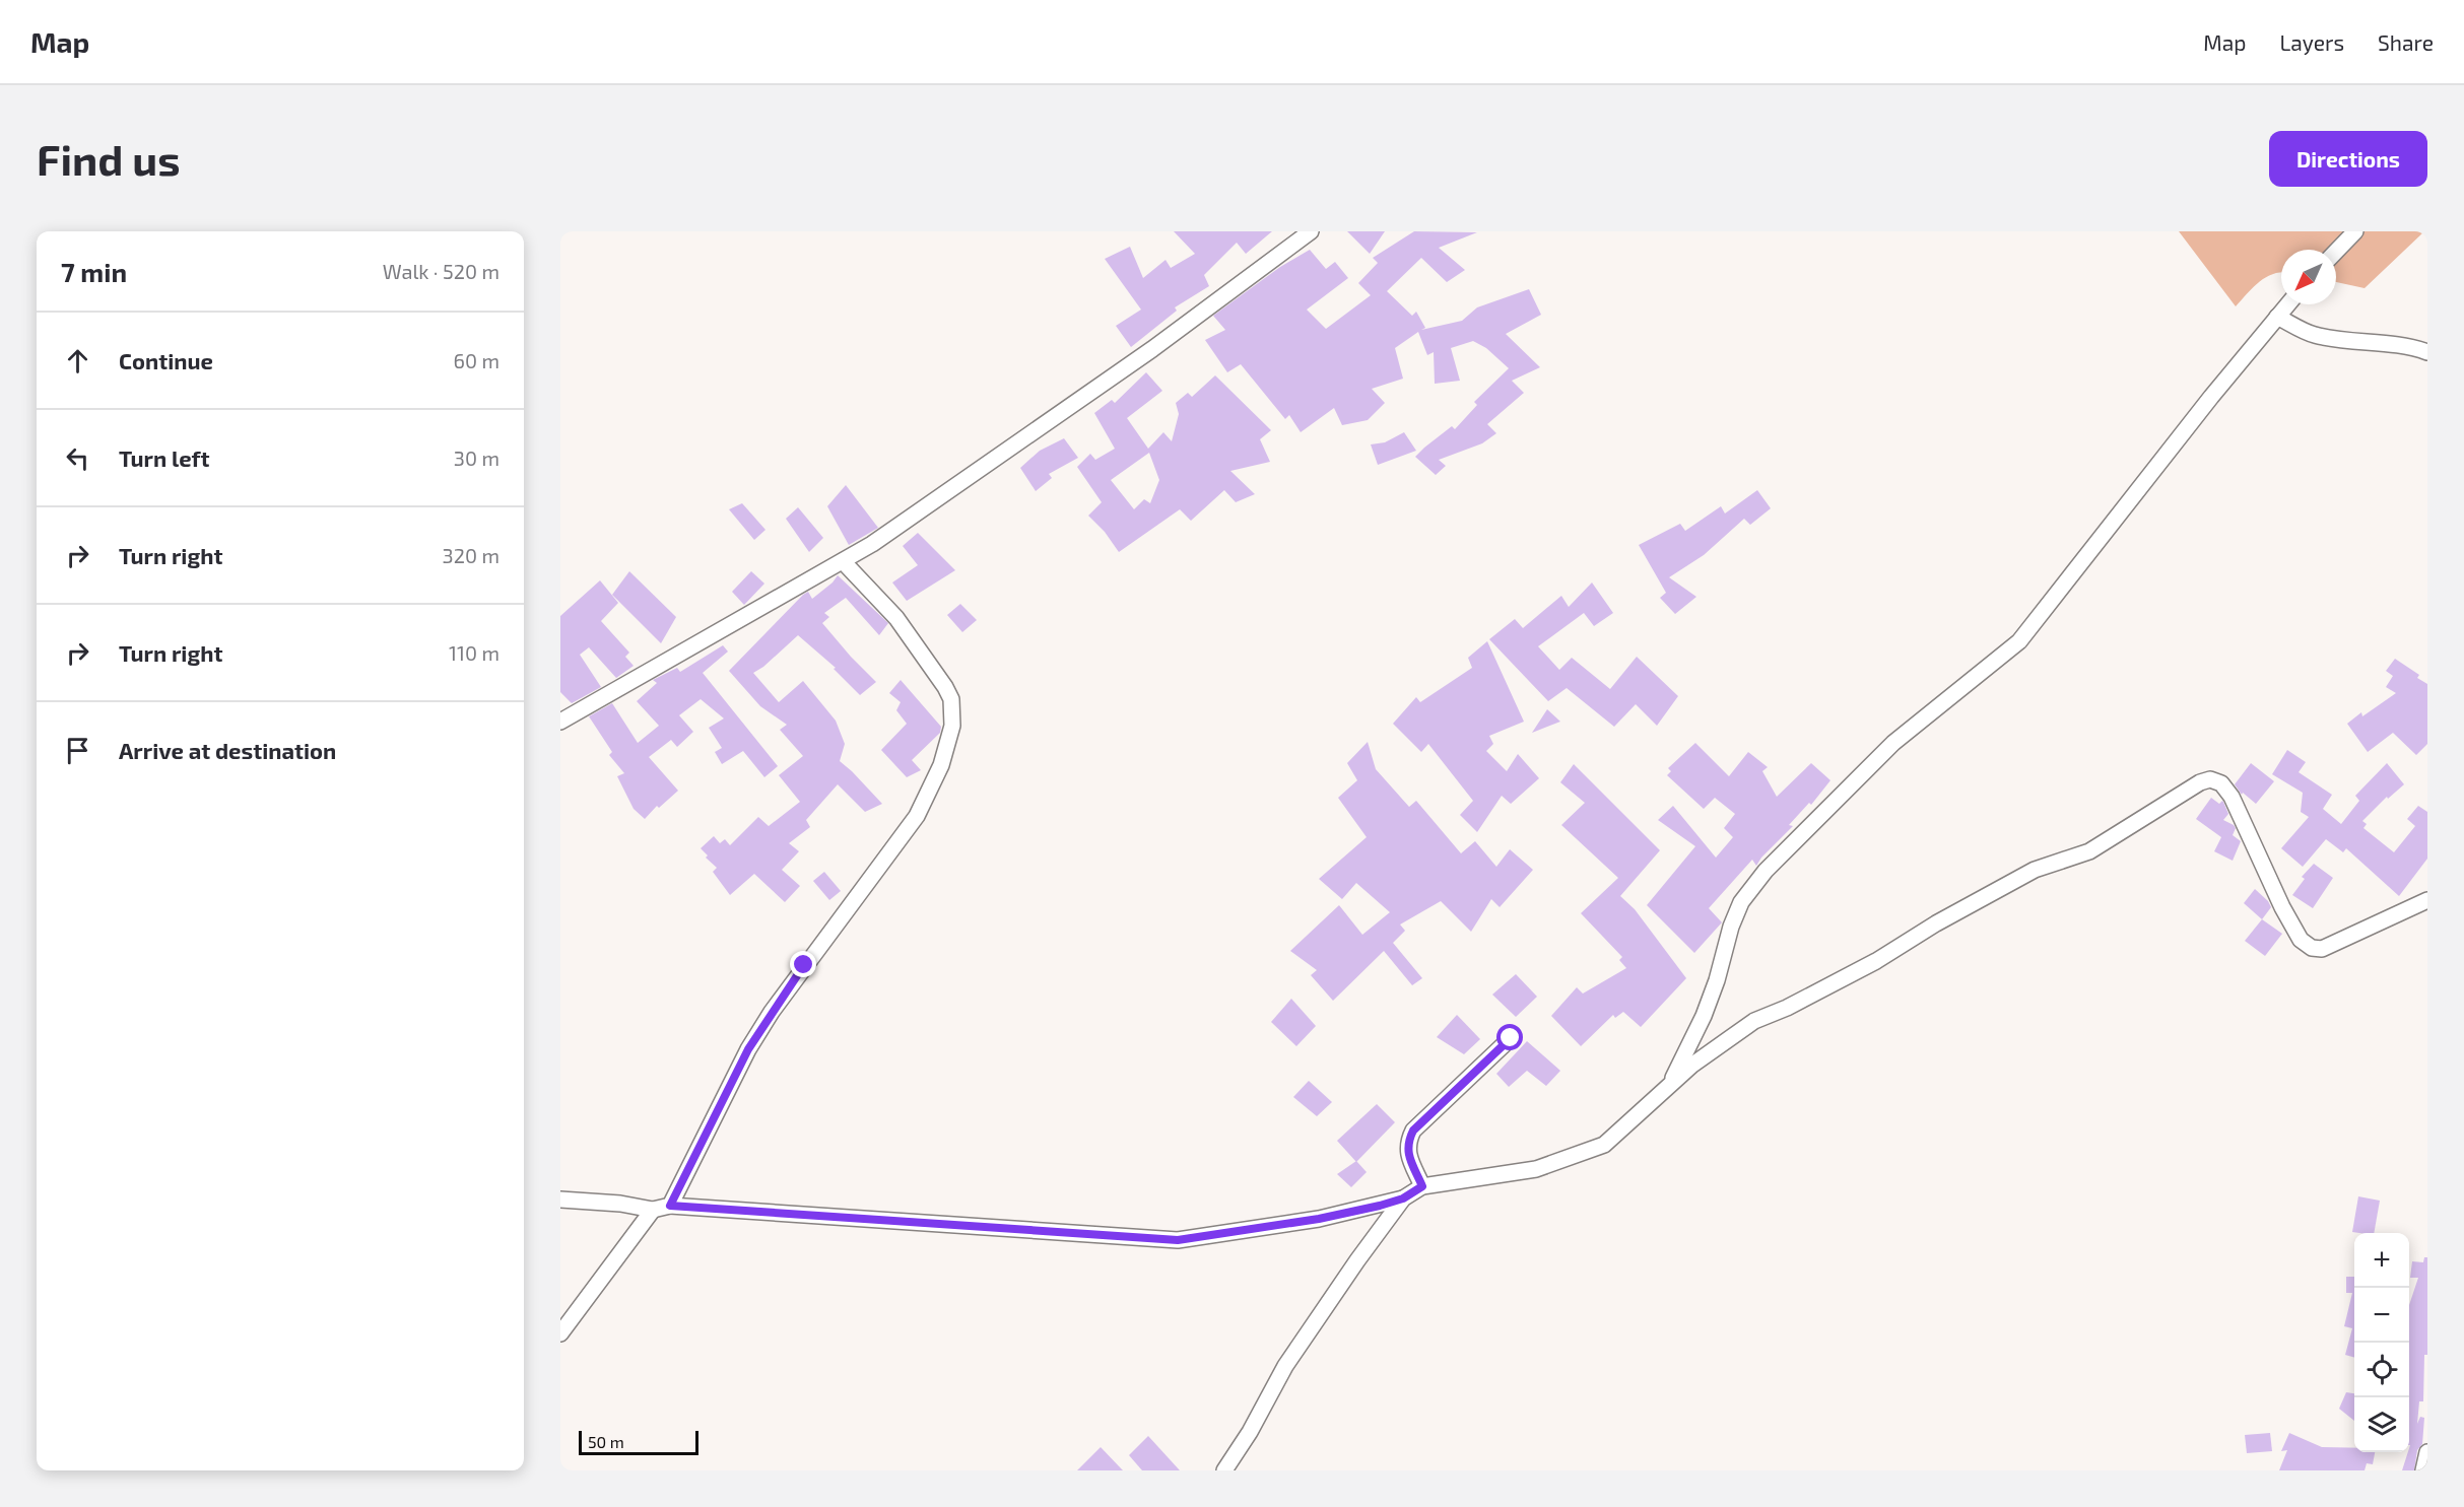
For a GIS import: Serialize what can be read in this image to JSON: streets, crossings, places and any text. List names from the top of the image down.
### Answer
{
  "scale_bar": "50 m",
  "north": "bottom left",
  "page": {
    "header": "Map",
    "nav": ["Map", "Layers", "Share"],
    "buttons": "Directions",
    "title": "Find us",
    "heading": ["7 min", "Walk · 520 m"],
    "list": [
      ["Continue", "60 m"],
      ["Turn left", "30 m"],
      ["Turn right", "320 m"],
      ["Turn right", "110 m"],
      "Arrive at destination"
    ],
    "map_buttons": ["+", "−"],
    "scale": "50 m"
  }
}
